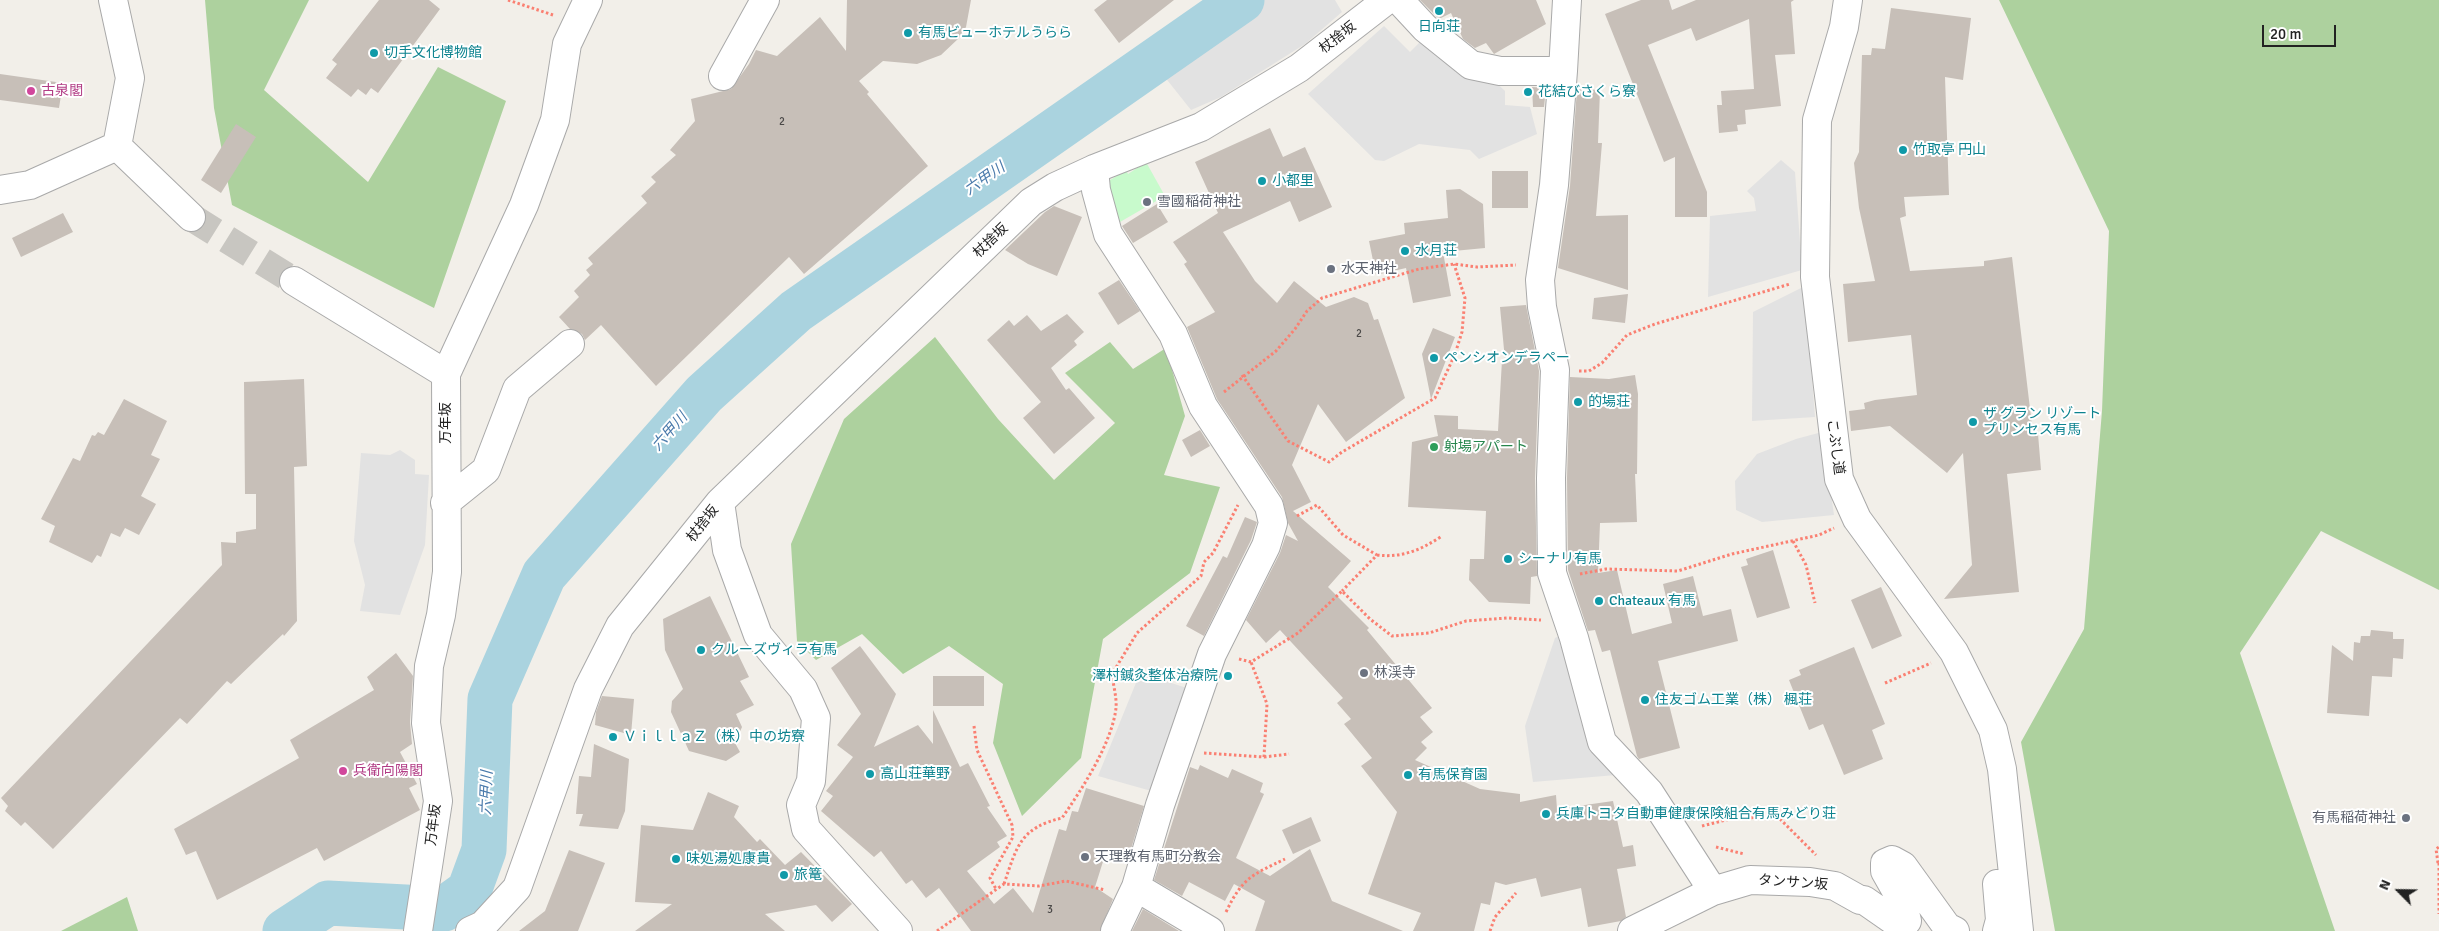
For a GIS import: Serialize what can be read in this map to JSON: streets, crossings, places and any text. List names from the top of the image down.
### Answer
{
  "streets": {
    "street": [
      "杖捨坂",
      "万年坂",
      "こぶし道",
      "タンサン坂"
    ]
  },
  "water": ["六甲川"],
  "places": [
    "日向荘",
    "有馬ビューホテルうらら",
    "切手文化博物館",
    "古泉閣",
    "花結びさくら寮",
    "竹取亭 円山",
    "小都里",
    "雪國稲荷神社",
    "水月荘",
    "水天神社",
    "ペンシオンデラペー",
    "的場荘",
    "ザ グラン リゾート プリンセス有馬",
    "射場アパート",
    "シーナリ有馬",
    "Chateaux 有馬",
    "クルーズヴィラ有馬",
    "林渓寺",
    "澤村鍼灸整体治療院",
    "住友ゴム工業（株） 楓荘",
    "ＶｉｌｌａＺ（株）中の坊寮",
    "兵衛向陽閣",
    "高山荘華野",
    "有馬保育園",
    "兵庫トヨタ自動車健康保険組合有馬みどり荘",
    "有馬稲荷神社",
    "天理教有馬町分教会",
    "味処湯処康貴",
    "旅篭"
  ],
  "house_numbers": ["2", "2", "3"],
  "scale_bar": "20 m",
  "north": "top left"
}
